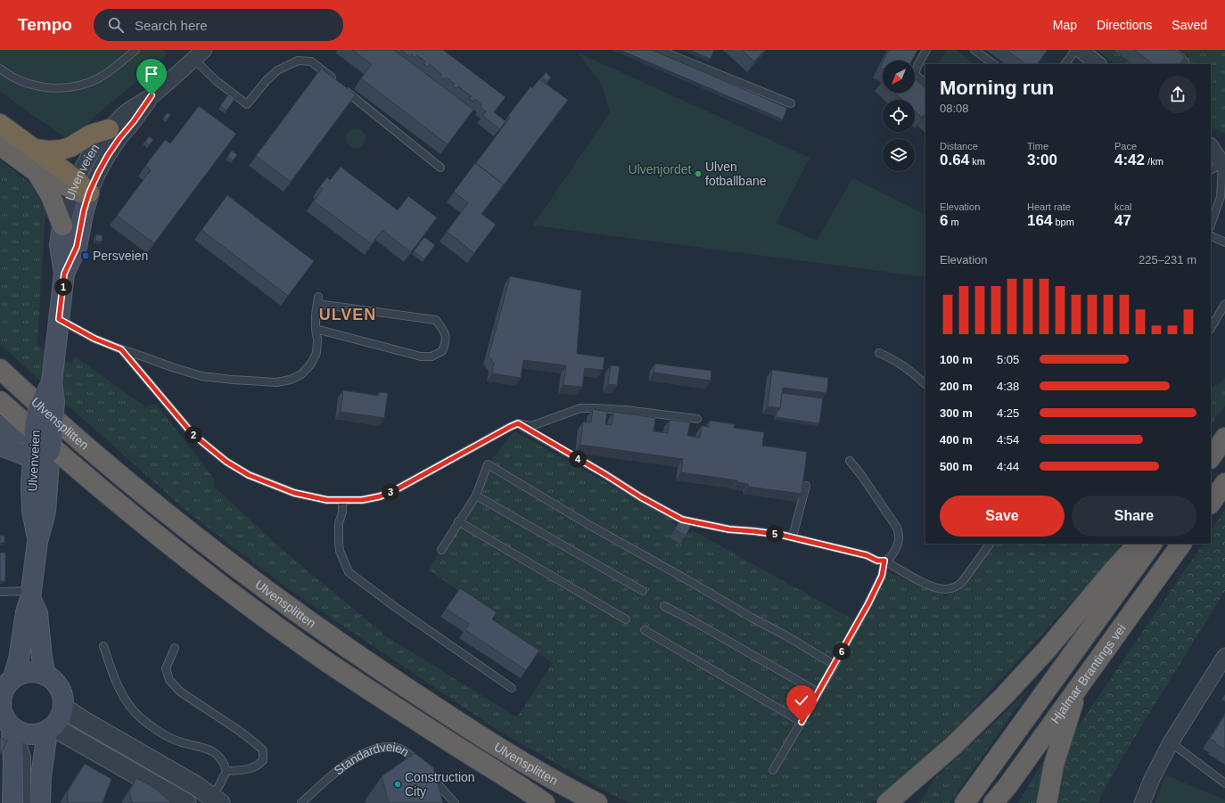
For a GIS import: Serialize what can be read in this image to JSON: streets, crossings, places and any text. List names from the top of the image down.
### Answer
{
  "streets": {
    "highway": ["Ulvensplitten", "Hjalmar Brantings vei"],
    "main road": ["Ulvenveien"],
    "lane": ["Standardveien"]
  },
  "districts": ["ULVEN"],
  "parks": ["Ulvenjordet"],
  "places": {
    "other": ["Ulven fotballbane", "Construction City"],
    "transit": ["Persveien"]
  },
  "north": "bottom left",
  "page": {
    "header": "Tempo",
    "search": "Search here",
    "nav": ["Map", "Directions", "Saved"],
    "heading": ["Morning run", "08:08"],
    "stats": [
      ["Distance", "0.64 km"],
      ["Time", "3:00"],
      ["Pace", "4:42 /km"],
      ["Elevation", "6 m"],
      ["Heart rate", "164 bpm"],
      ["kcal", "47"]
    ],
    "chart": ["Elevation", "225–231 m"],
    "pins": [
      "1",
      "2",
      "4",
      "3",
      "5",
      "6"
    ],
    "list": [
      {
        "name": "100 m",
        "note": "5:05"
      },
      {
        "name": "200 m",
        "note": "4:38"
      },
      {
        "name": "300 m",
        "note": "4:25"
      },
      {
        "name": "400 m",
        "note": "4:54"
      },
      {
        "name": "500 m",
        "note": "4:44"
      }
    ],
    "buttons": ["Save", "Share"]
  }
}
